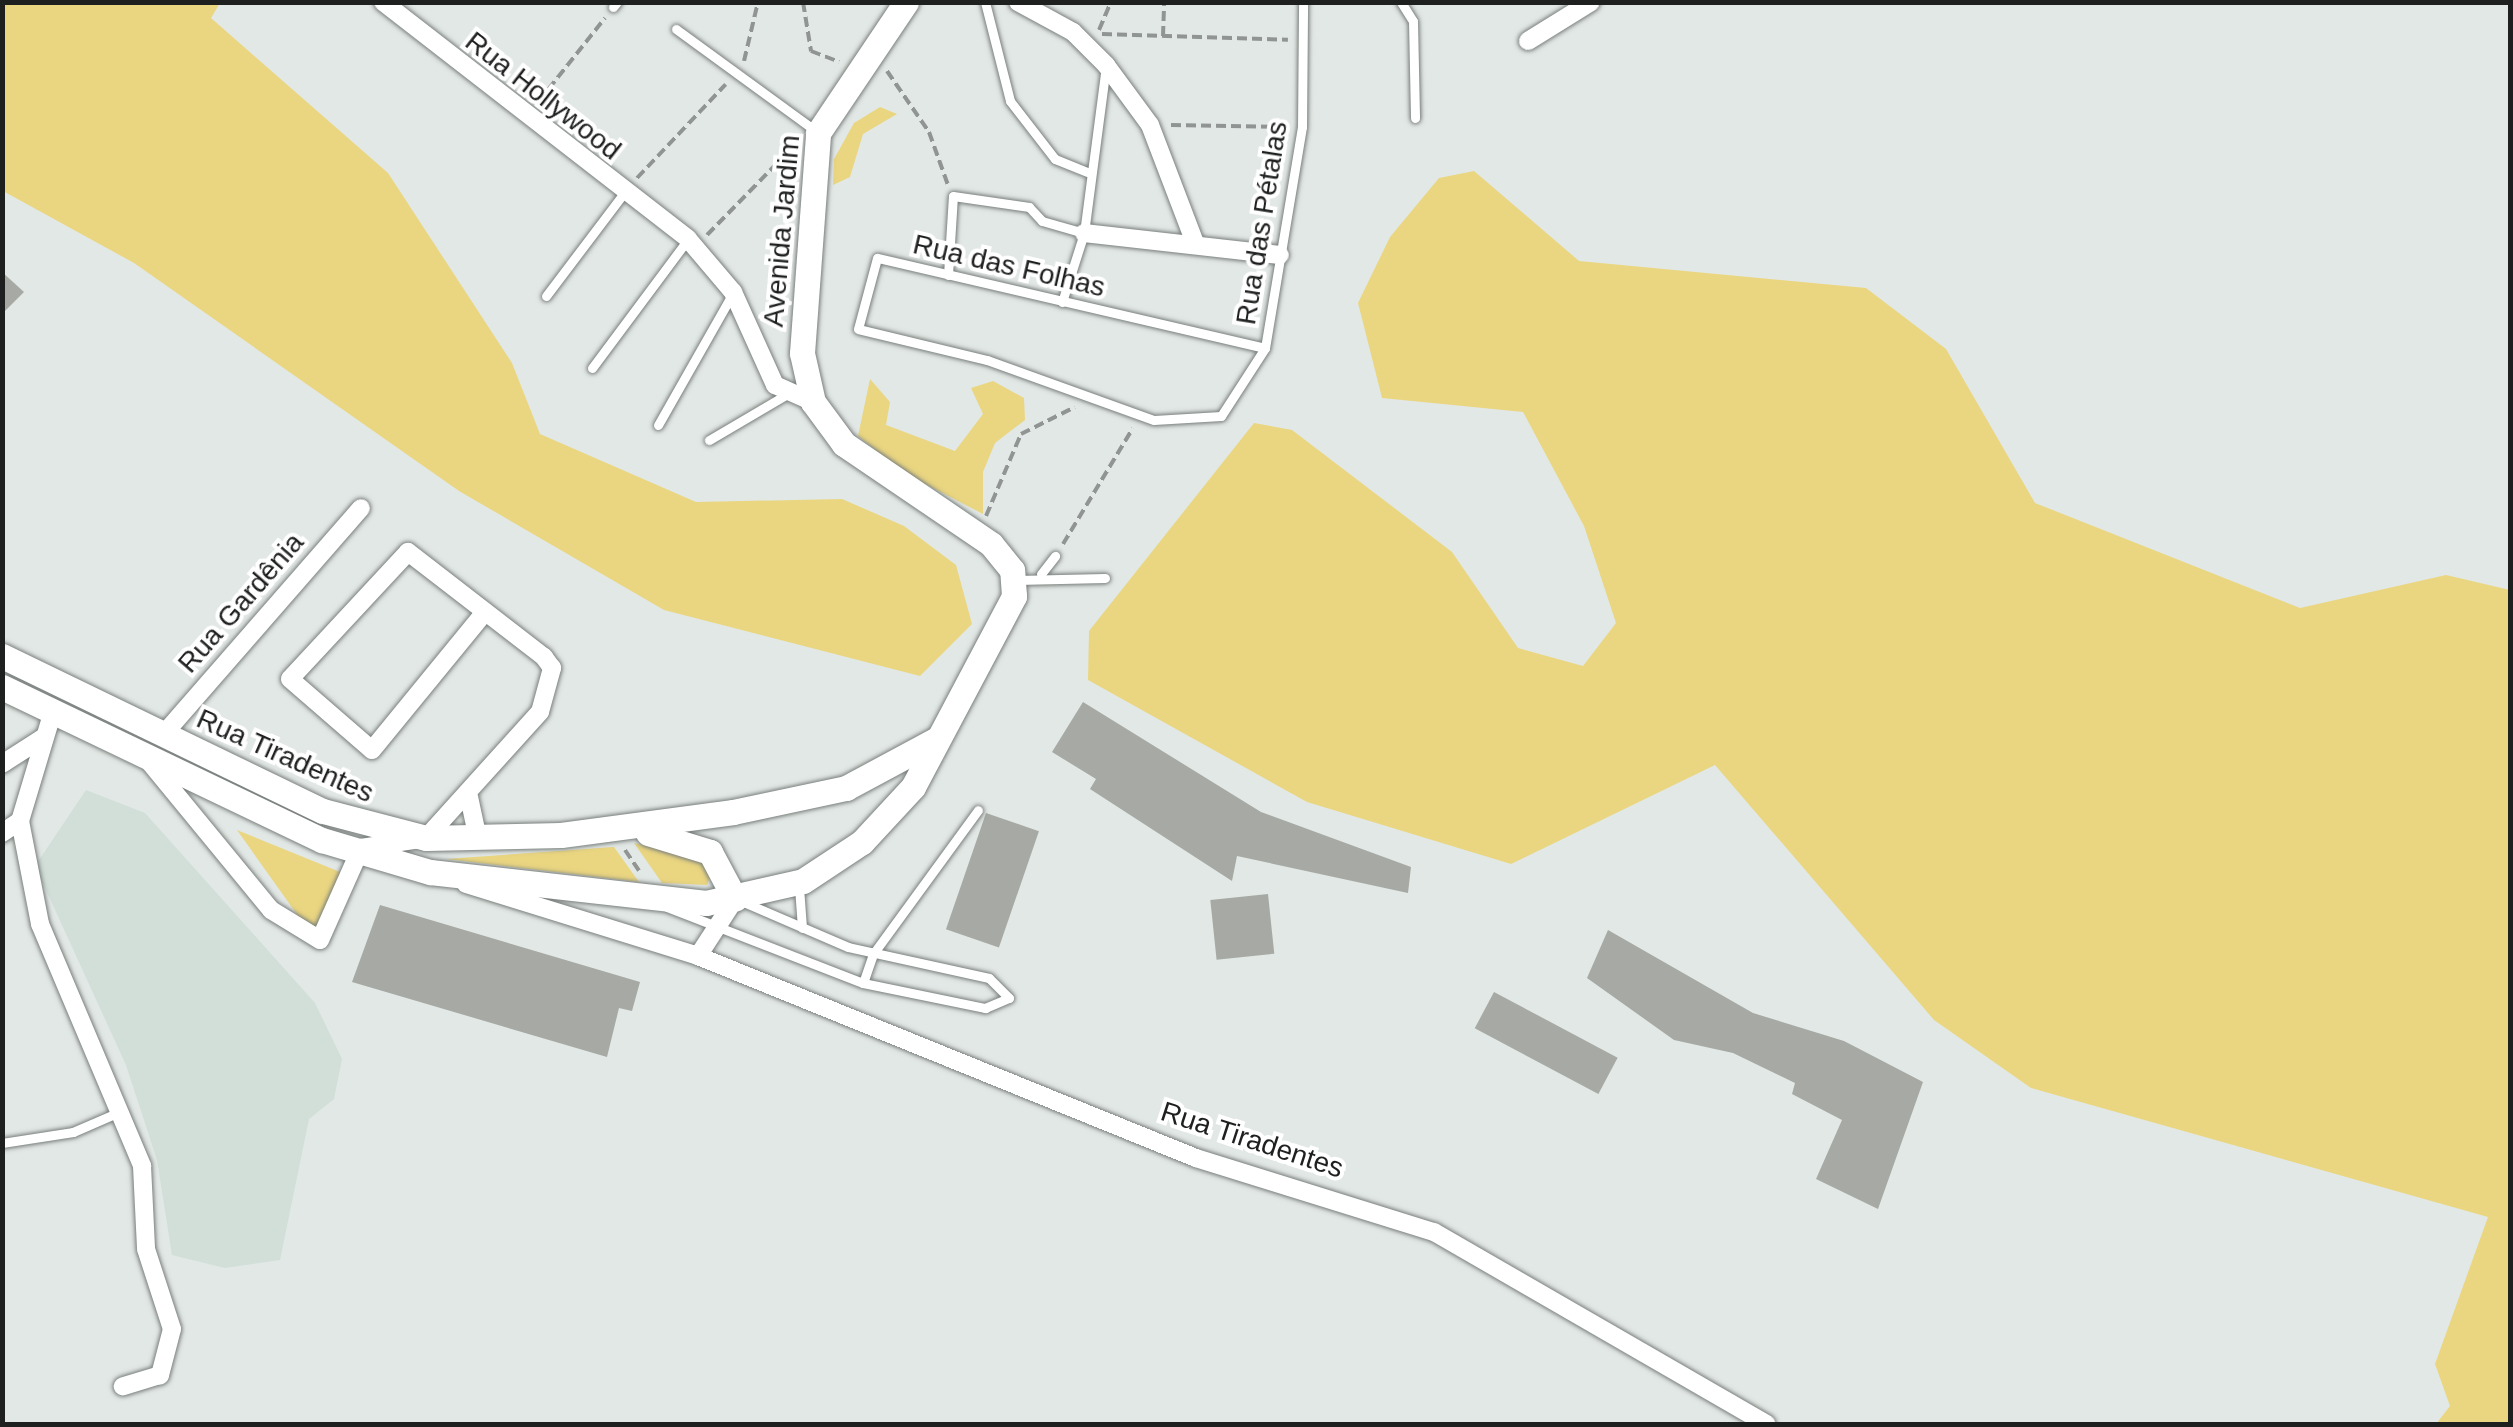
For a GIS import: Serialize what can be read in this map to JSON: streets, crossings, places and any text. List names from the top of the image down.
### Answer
{
  "streets": {
    "street": [
      "Rua Hollywood",
      "Avenida Jardim",
      "Rua Gardênia",
      "Rua Tiradentes"
    ],
    "lane": ["Rua das Pétalas", "Rua das Folhas"]
  },
  "crossings": [
    ["Rua das Pétalas", "Rua das Folhas"],
    ["Rua Gardênia", "Rua Tiradentes"]
  ]
}
